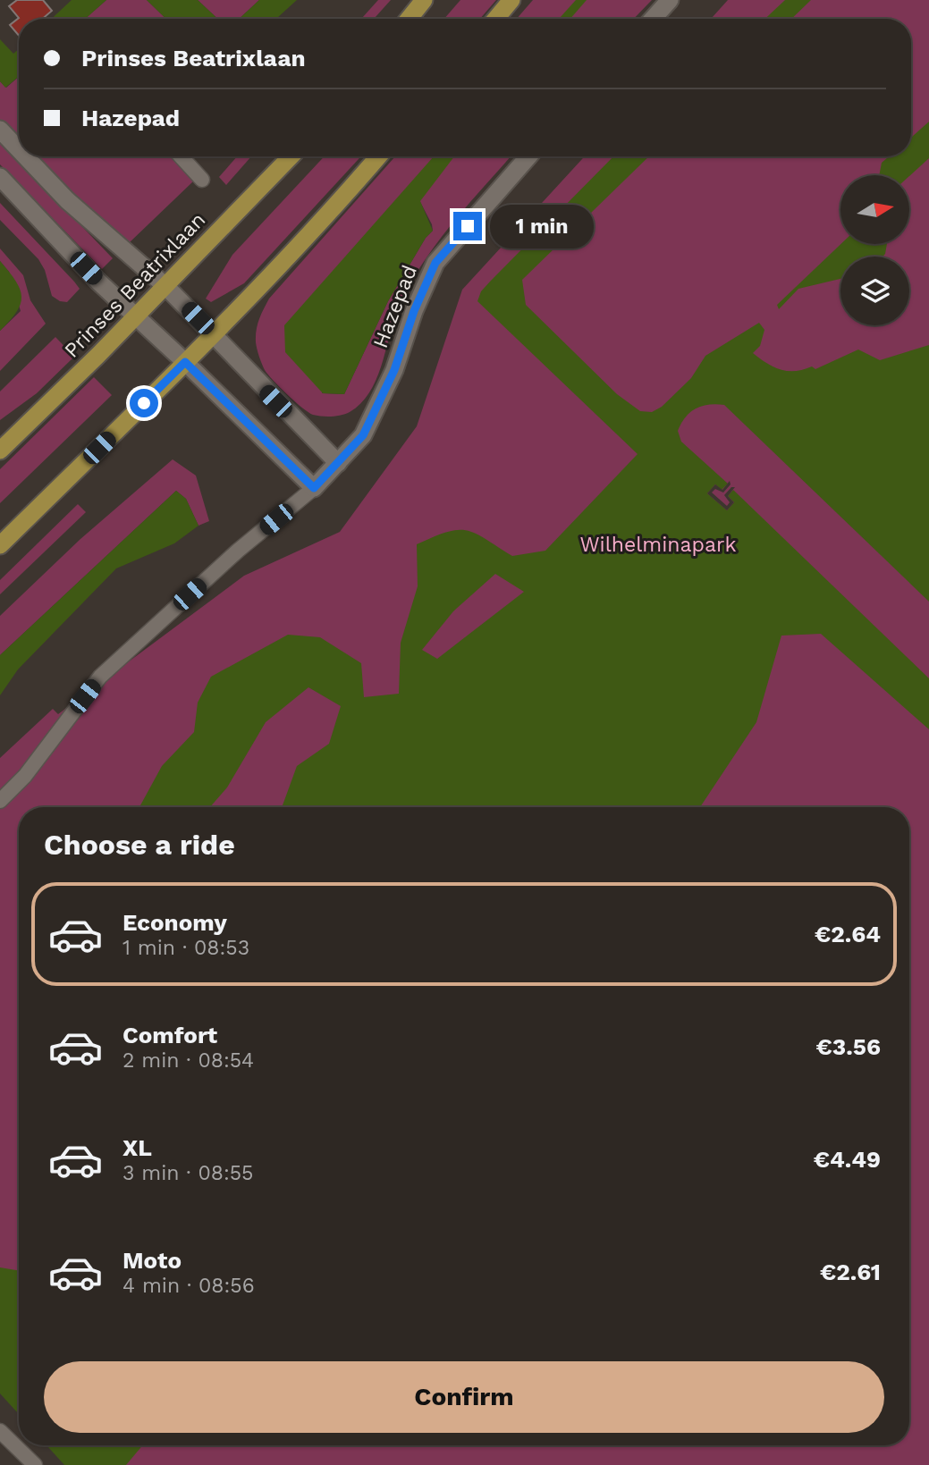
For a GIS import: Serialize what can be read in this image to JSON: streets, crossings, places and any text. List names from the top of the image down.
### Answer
{
  "streets": {
    "main road": ["Prinses Beatrixlaan"],
    "street": ["Hazepad"]
  },
  "parks": ["Wilhelminapark"],
  "north": "right",
  "page": {
    "banner": ["Prinses Beatrixlaan", "Hazepad"],
    "bubble": "1 min",
    "heading": "Choose a ride",
    "list": [
      {
        "name": "Economy",
        "note": "1 min · 08:53",
        "value": "€2.64"
      },
      {
        "name": "Comfort",
        "note": "2 min · 08:54",
        "value": "€3.56"
      },
      {
        "name": "XL",
        "note": "3 min · 08:55",
        "value": "€4.49"
      },
      {
        "name": "Moto",
        "note": "4 min · 08:56",
        "value": "€2.61"
      }
    ],
    "buttons": "Confirm"
  }
}
